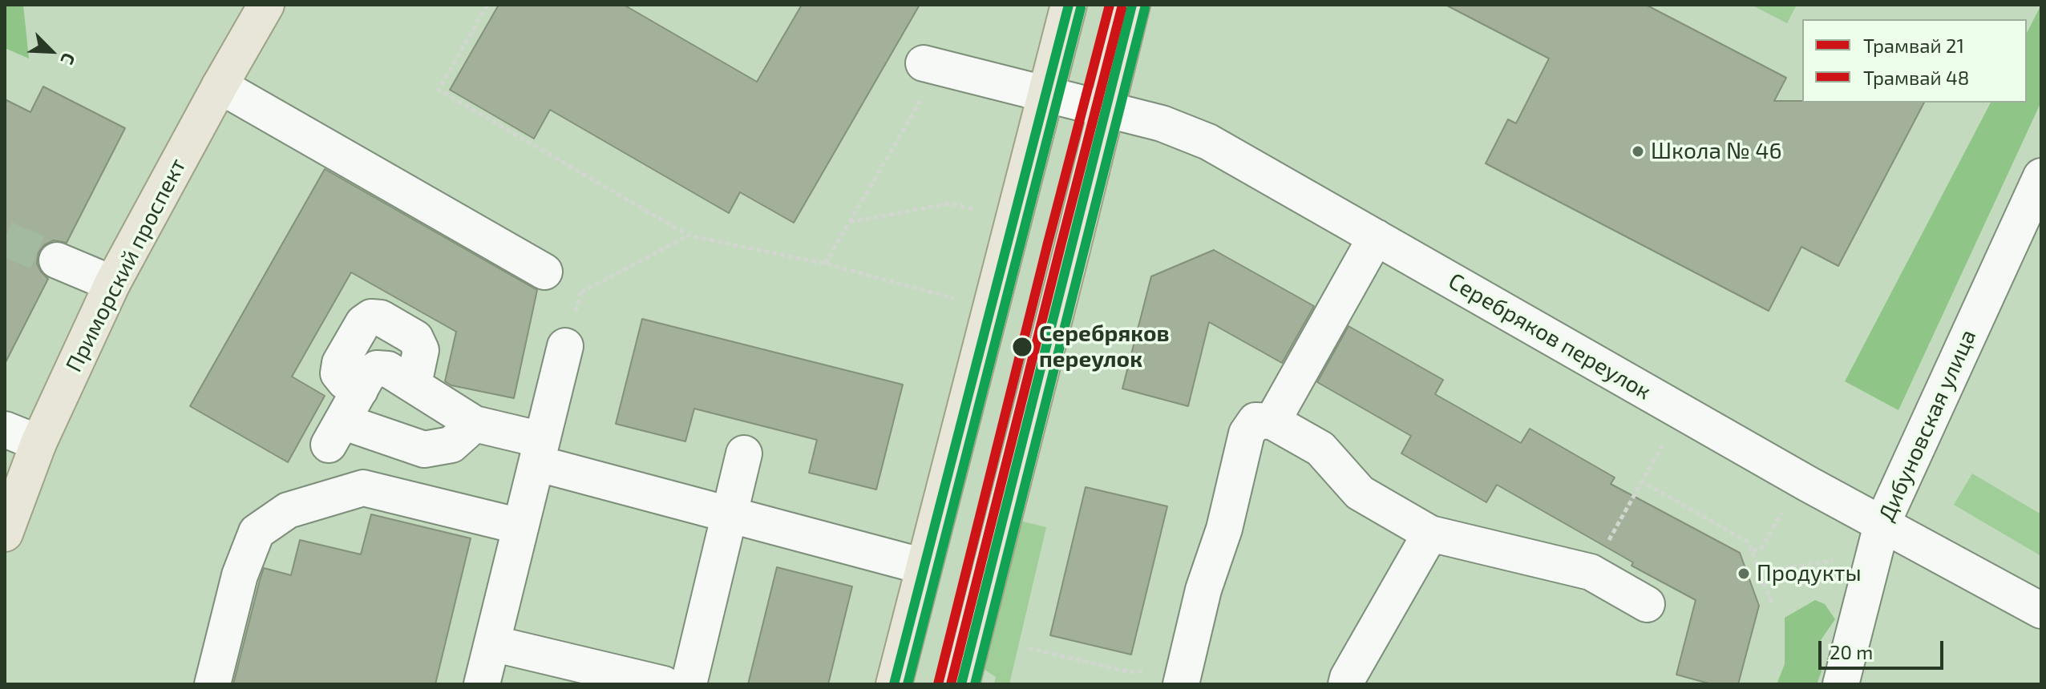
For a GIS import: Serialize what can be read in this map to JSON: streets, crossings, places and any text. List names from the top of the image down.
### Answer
{
  "streets": {
    "main road": ["Приморский проспект"],
    "street": ["Серебряков переулок", "Дибуновская улица"]
  },
  "crossings": [
    ["Серебряков переулок", "Дибуновская улица"]
  ],
  "places": ["Школа № 46", "Серебряков переулок", "Продукты"],
  "lines": ["tram line 21", "tram line 48"],
  "legend": ["Трамвай 21", "Трамвай 48"],
  "scale_bar": "20 m",
  "north": "bottom right"
}
